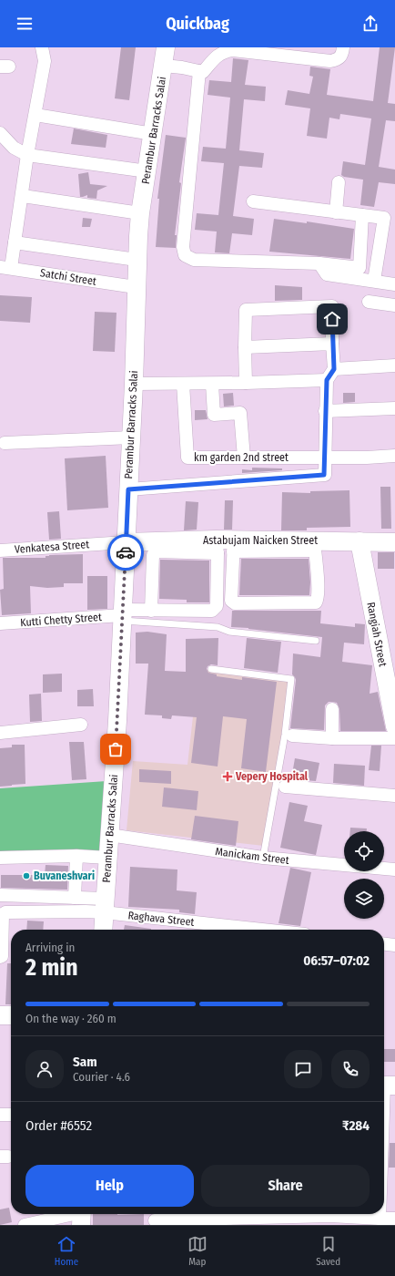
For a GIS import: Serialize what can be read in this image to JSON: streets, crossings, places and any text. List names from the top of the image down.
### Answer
{
  "streets": {
    "main road": ["Perambur Barracks Salai", "Astabujam Naicken Street", "Rangiah Street"],
    "street": [
      "Satchi Street",
      "km garden 2nd street",
      "Venkatesa Street",
      "Kutti Chetty Street",
      "Manickam Street",
      "Raghava Street"
    ]
  },
  "crossings": [
    ["Perambur Barracks Salai", "Satchi Street"],
    ["Perambur Barracks Salai", "Astabujam Naicken Street"],
    ["Perambur Barracks Salai", "Venkatesa Street"],
    ["Perambur Barracks Salai", "Kutti Chetty Street"],
    ["Perambur Barracks Salai", "Manickam Street"],
    ["Perambur Barracks Salai", "Raghava Street"],
    ["Astabujam Naicken Street", "Venkatesa Street"],
    ["Astabujam Naicken Street", "Kutti Chetty Street"],
    ["Astabujam Naicken Street", "Rangiah Street"]
  ],
  "places": {
    "health": ["Vepery Hospital"],
    "other": ["Buvaneshvari"]
  },
  "page": {
    "header": "Quickbag",
    "heading": ["2 min", "Arriving in", "06:57–07:02"],
    "panel": [
      "Sam",
      "Courier · 4.6",
      "Order #6552",
      "₹284"
    ],
    "bar": "On the way · 260 m",
    "buttons": ["Help", "Share"],
    "tabs": ["Home", "Map", "Saved"]
  }
}
